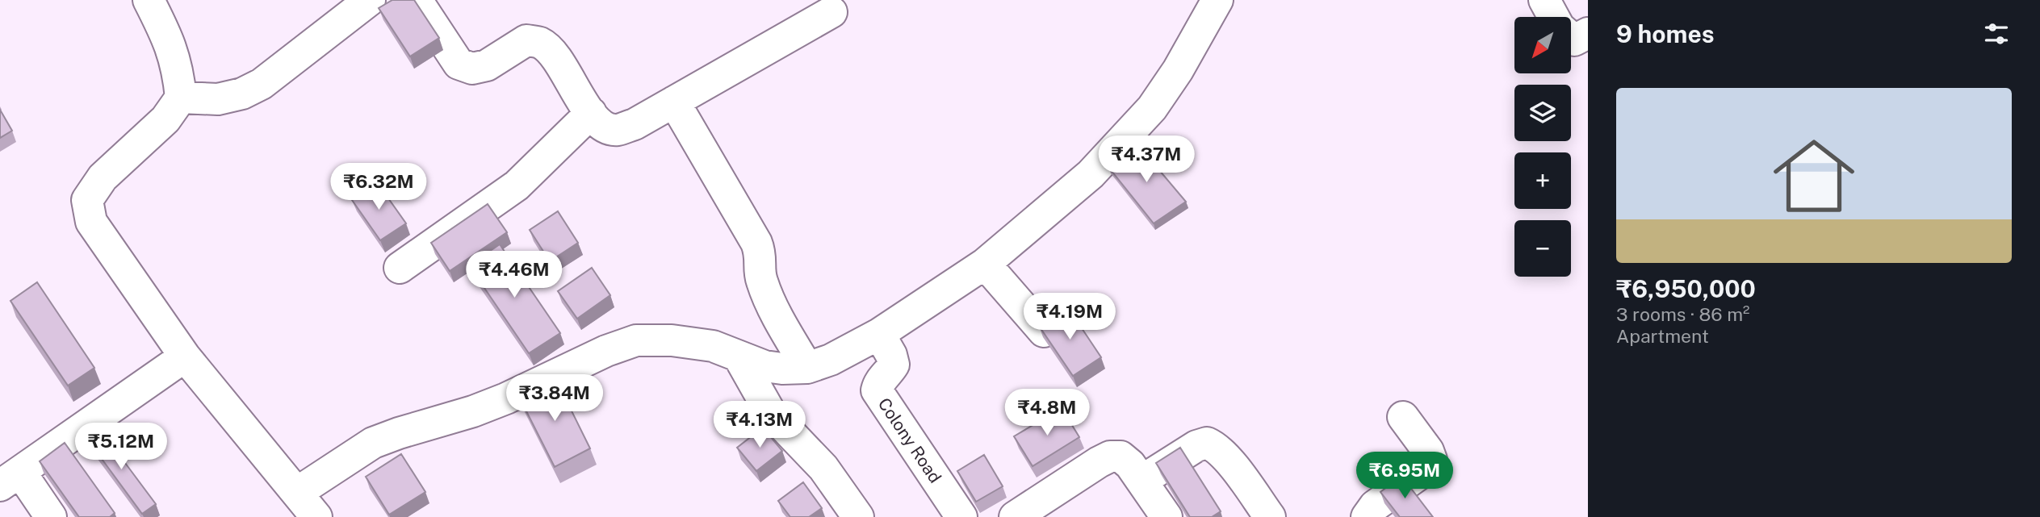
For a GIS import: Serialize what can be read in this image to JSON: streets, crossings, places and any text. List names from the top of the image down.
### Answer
{
  "streets": {
    "street": ["Colony Road"]
  },
  "north": "bottom left",
  "page": {
    "heading": "9 homes",
    "map_buttons": ["+", "−"],
    "list": [
      {
        "name": "₹6,950,000",
        "note": "3 rooms · 86 m² · Apartment"
      }
    ],
    "price": [
      "₹4.37M",
      "₹6.32M",
      "₹4.46M",
      "₹4.19M",
      "₹3.84M",
      "₹4.8M",
      "₹4.13M",
      "₹5.12M",
      "₹6.95M"
    ]
  }
}
